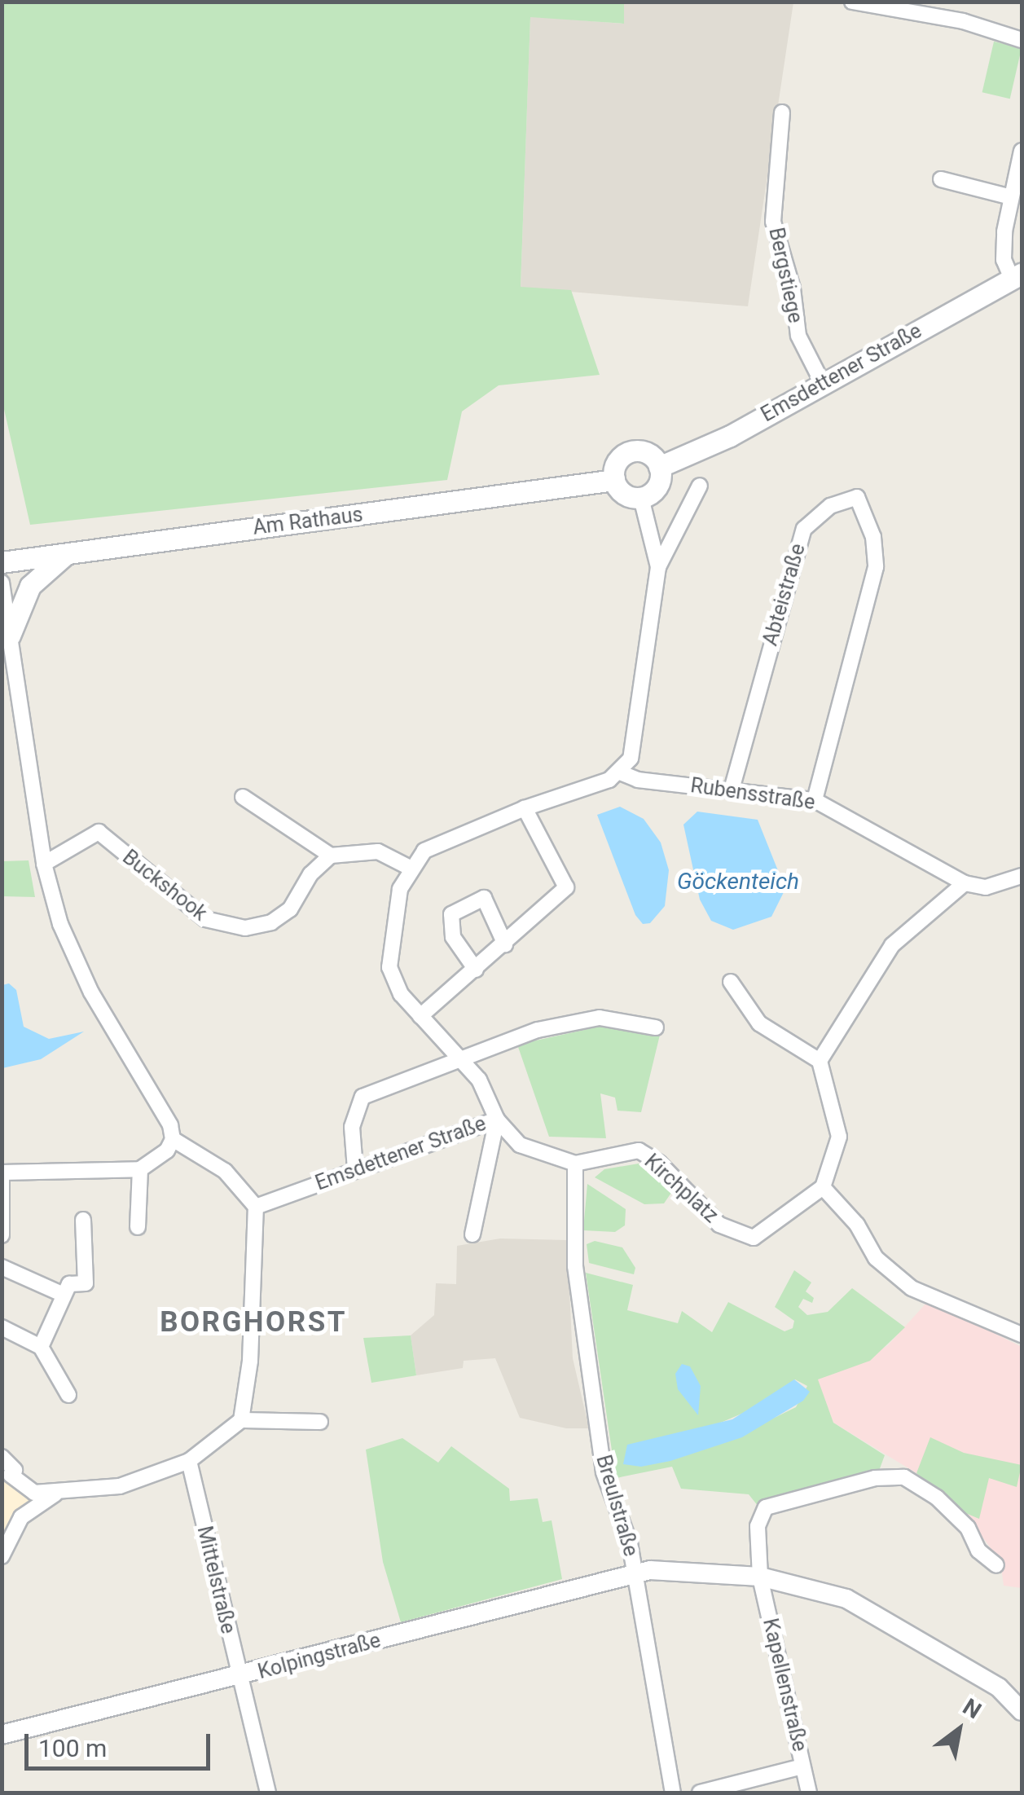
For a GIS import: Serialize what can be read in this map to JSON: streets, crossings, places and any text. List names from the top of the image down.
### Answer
{
  "streets": {
    "main road": ["Emsdettener Straße", "Am Rathaus"],
    "street": [
      "Bergstiege",
      "Abteistraße",
      "Rubensstraße",
      "Buckshook",
      "Kirchplatz",
      "Breulstraße",
      "Mittelstraße",
      "Kolpingstraße",
      "Kapellenstraße"
    ]
  },
  "crossings": [
    ["Bergstiege", "Emsdettener Straße"],
    ["Emsdettener Straße", "Am Rathaus"],
    ["Abteistraße", "Rubensstraße"],
    ["Kirchplatz", "Breulstraße"],
    ["Breulstraße", "Kolpingstraße"],
    ["Mittelstraße", "Kolpingstraße"],
    ["Kolpingstraße", "Kapellenstraße"]
  ],
  "districts": ["BORGHORST"],
  "water": ["Göckenteich"],
  "scale_bar": "100 m",
  "north": "top right"
}
